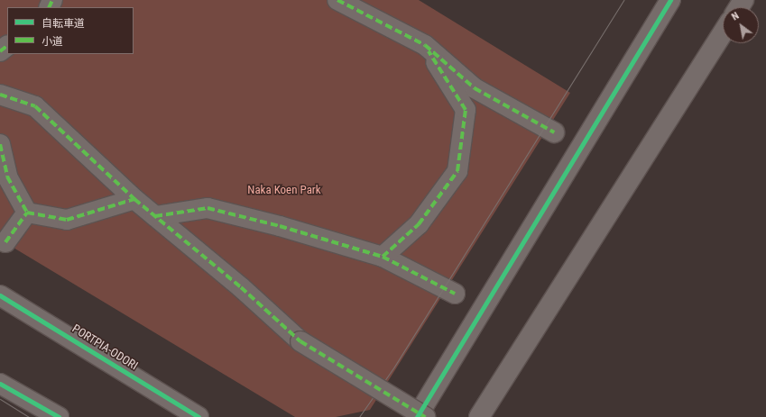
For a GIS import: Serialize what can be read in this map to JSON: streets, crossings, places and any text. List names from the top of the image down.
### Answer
{
  "streets": {
    "street": ["PORTPIA-ODORI"]
  },
  "parks": ["Naka Koen Park"],
  "legend": ["自転車道", "小道"],
  "north": "top left"
}
